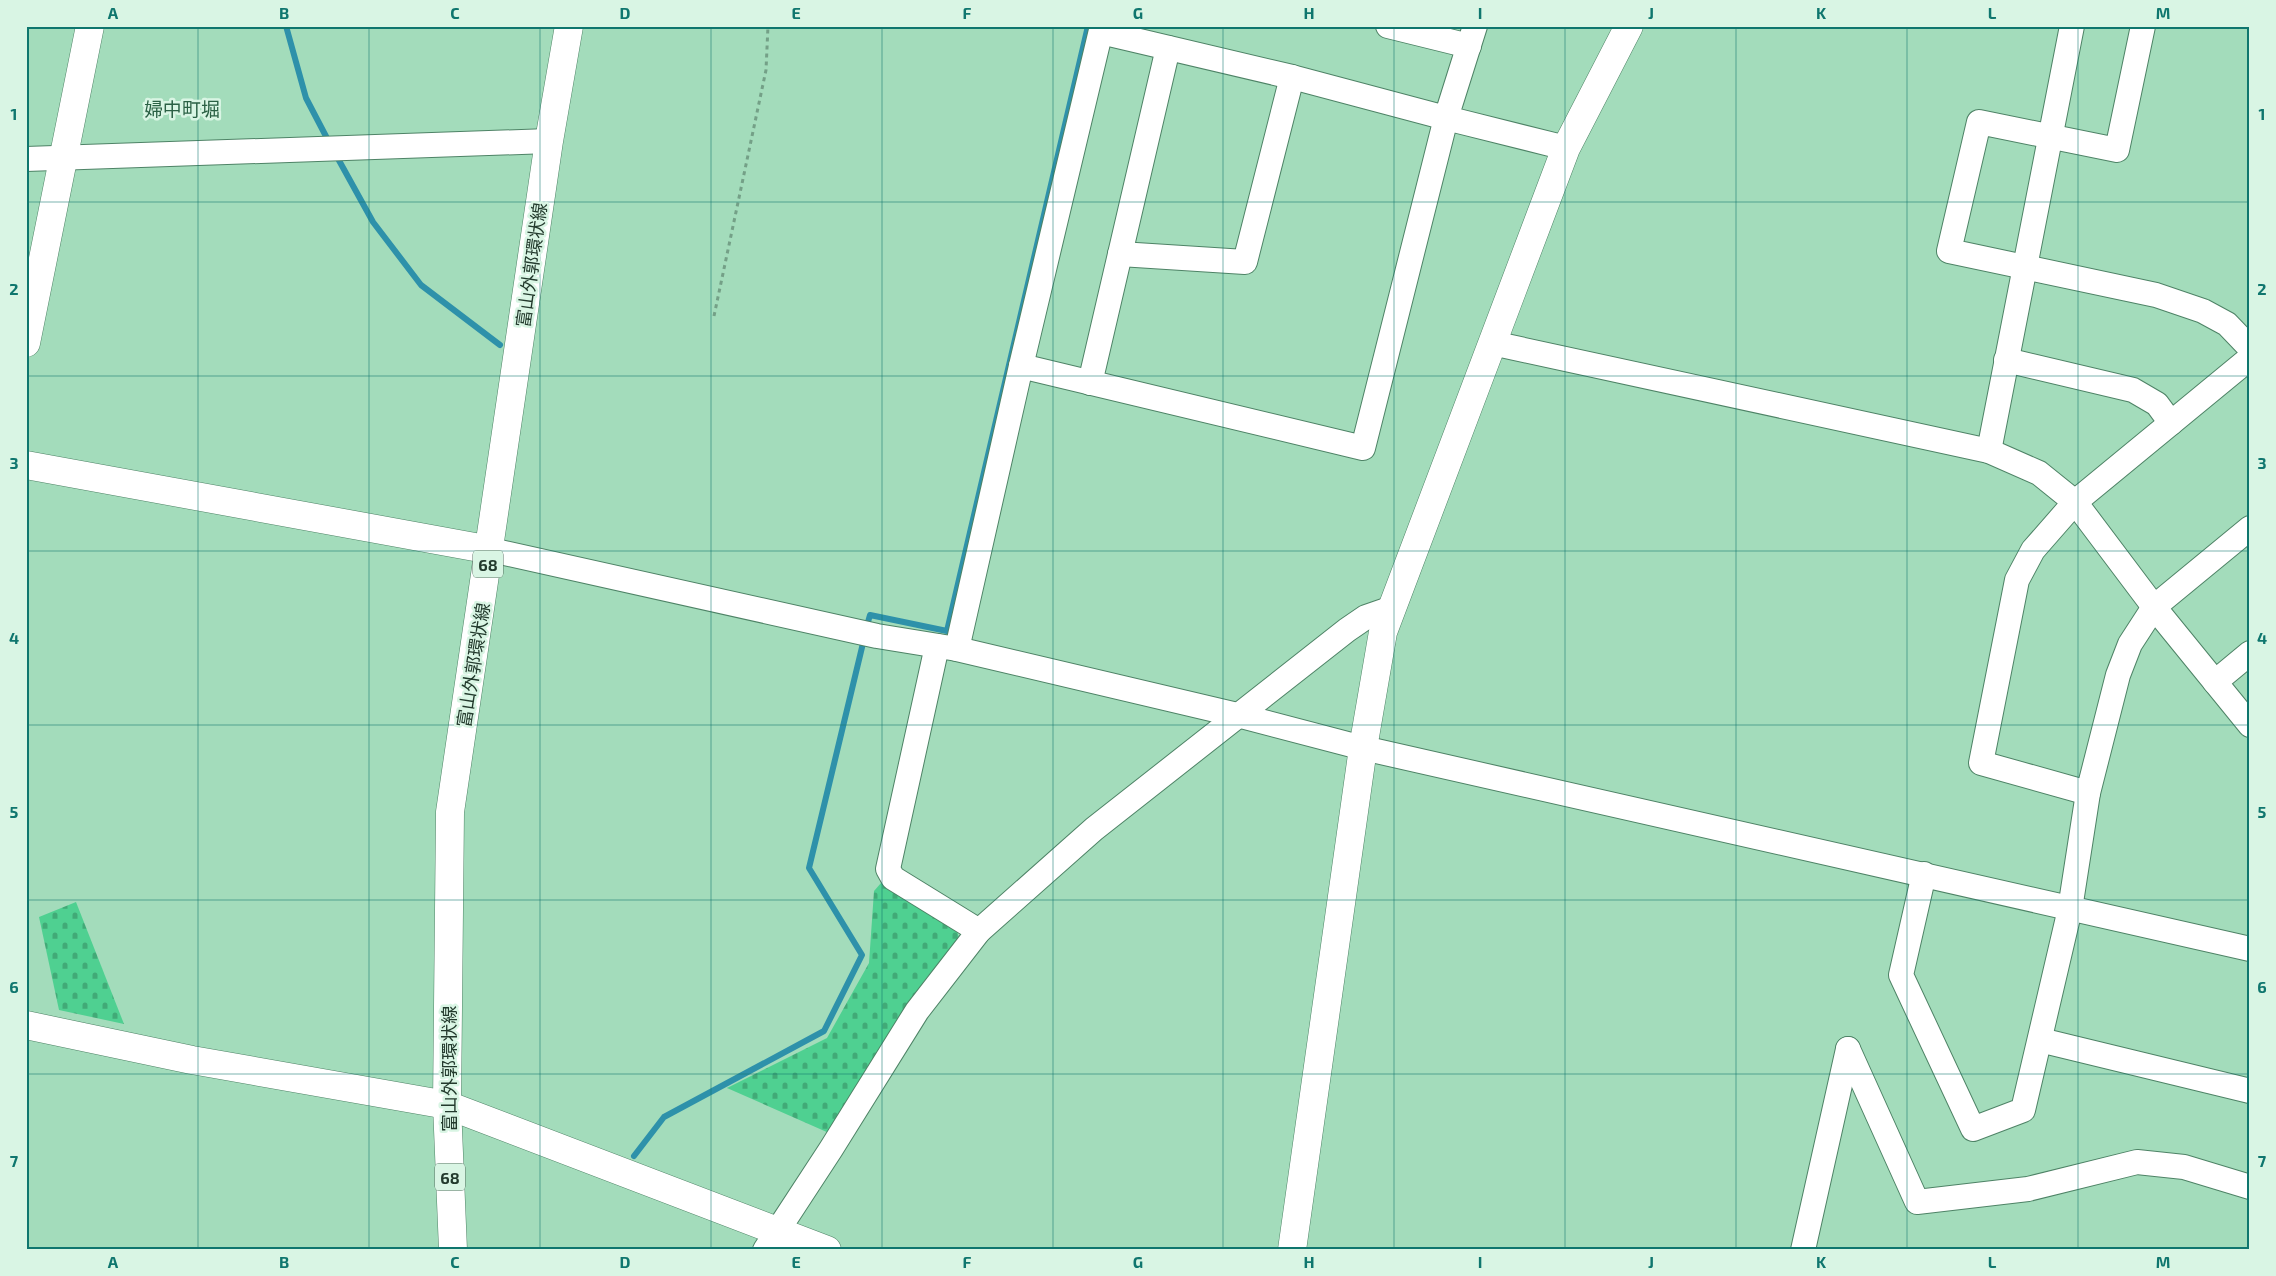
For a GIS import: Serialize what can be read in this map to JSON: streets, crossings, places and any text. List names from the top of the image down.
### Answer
{
  "streets": {
    "street": ["富山外郭環状線", "68"]
  },
  "districts": ["婦中町堀"],
  "grid": {
    "columns": [
      "A",
      "B",
      "C",
      "D",
      "E",
      "F",
      "G",
      "H",
      "I",
      "J",
      "K",
      "L",
      "M"
    ],
    "rows": [
      "1",
      "2",
      "3",
      "4",
      "5",
      "6",
      "7"
    ]
  }
}
